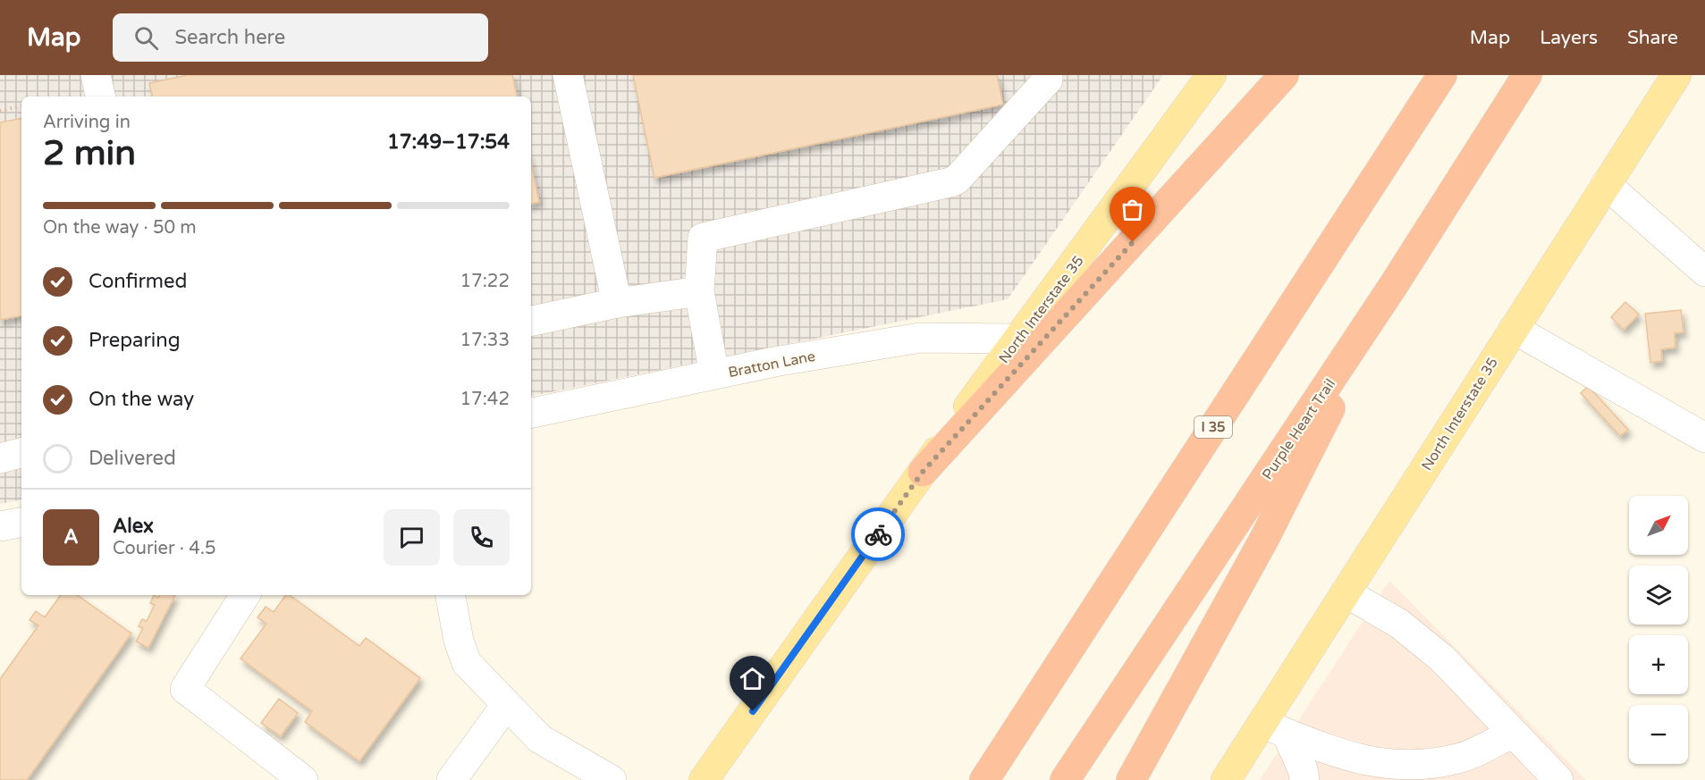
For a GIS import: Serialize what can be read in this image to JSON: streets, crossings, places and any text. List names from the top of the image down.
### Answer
{
  "streets": {
    "highway": ["I 35", "Purple Heart Trail"],
    "main road": ["North Interstate 35"],
    "street": ["Bratton Lane"]
  },
  "crossings": [
    ["North Interstate 35", "Bratton Lane"]
  ],
  "north": "top right",
  "page": {
    "header": "Map",
    "search": "Search here",
    "nav": ["Map", "Layers", "Share"],
    "heading": ["2 min", "Arriving in", "17:49–17:54"],
    "panel": ["Alex", "Courier · 4.5"],
    "bar": "On the way · 50 m",
    "list": [
      ["Confirmed", "17:22"],
      ["Preparing", "17:33"],
      ["On the way", "17:42"],
      "Delivered"
    ],
    "map_buttons": ["+", "−"],
    "round": "A"
  }
}
